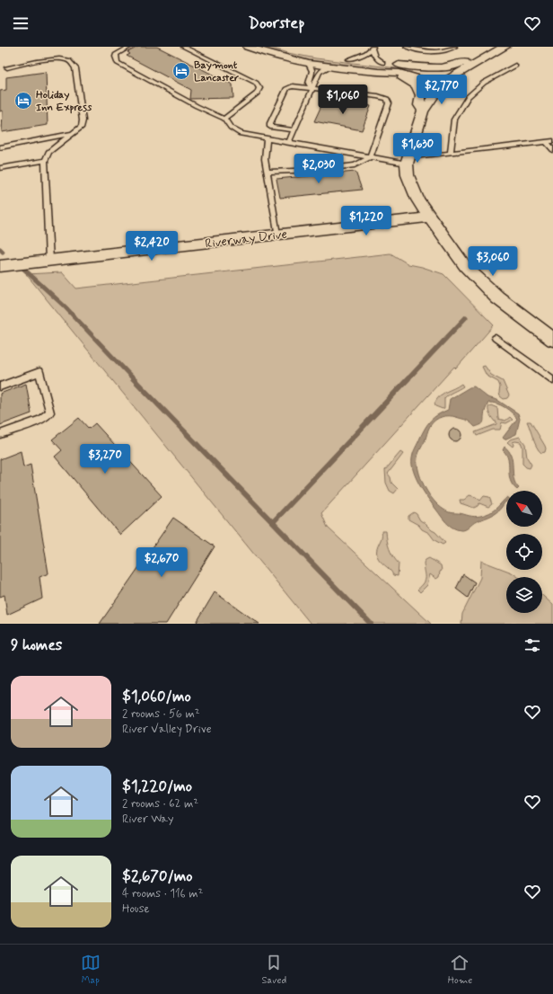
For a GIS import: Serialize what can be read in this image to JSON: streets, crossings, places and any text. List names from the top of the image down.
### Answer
{
  "streets": {
    "street": ["Riverway Drive"]
  },
  "places": {
    "hotel": ["Baymont Lancaster", "Holiday Inn Express"]
  },
  "north": "top left",
  "page": {
    "header": "Doorstep",
    "price": [
      "$2,770",
      "$1,060",
      "$1,630",
      "$2,030",
      "$1,220",
      "$2,420",
      "$3,060",
      "$3,270",
      "$2,670"
    ],
    "heading": "9 homes",
    "list": [
      {
        "name": "$1,060/mo",
        "note": "2 rooms · 56 m² · River Valley Drive"
      },
      {
        "name": "$1,220/mo",
        "note": "2 rooms · 62 m² · River Way"
      },
      {
        "name": "$2,670/mo",
        "note": "4 rooms · 116 m² · House"
      }
    ],
    "tabs": ["Map", "Saved", "Home"]
  }
}
